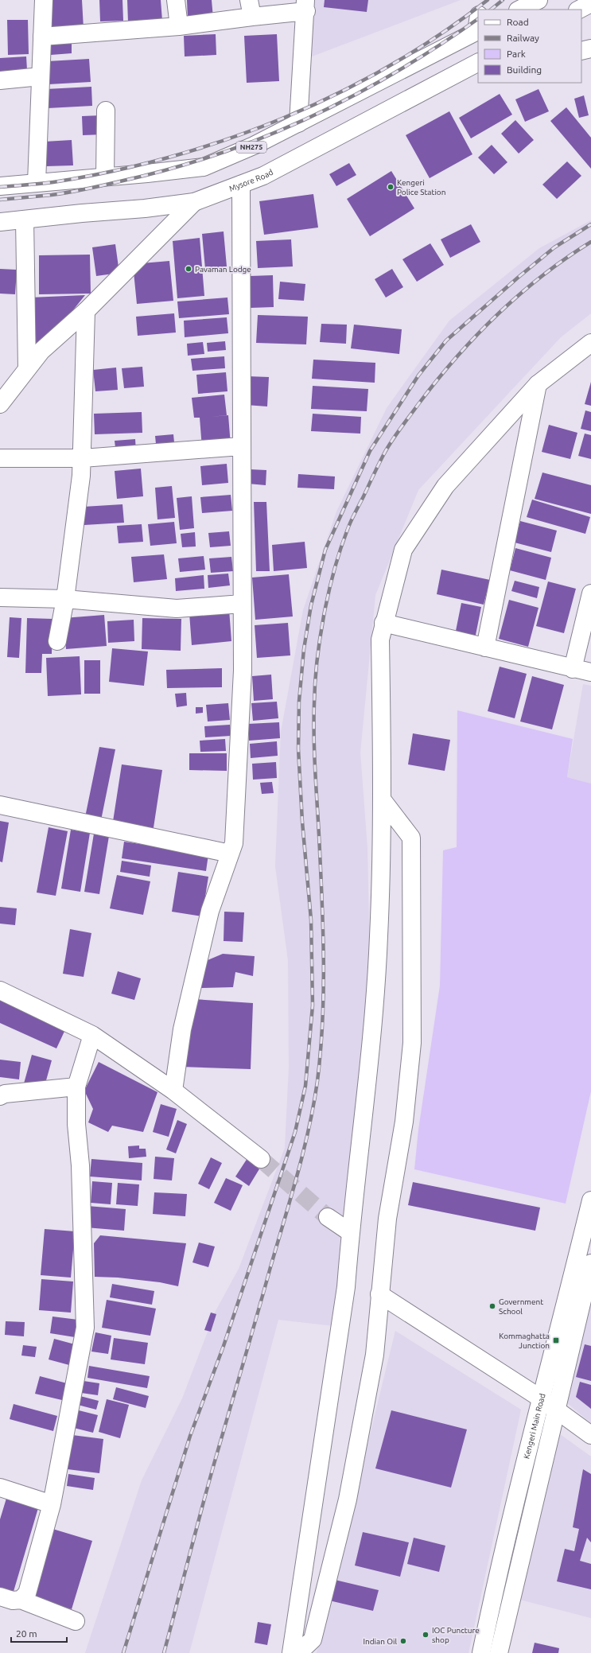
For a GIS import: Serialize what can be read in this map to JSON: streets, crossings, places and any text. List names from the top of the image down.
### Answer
{
  "streets": {
    "main road": ["NH275", "Mysore Road", "Kengeri Main Road"]
  },
  "places": {
    "other": [
      "Kengeri Police Station",
      "Pavaman Lodge",
      "Government School",
      "IOC Puncture shop",
      "Indian Oil"
    ],
    "transit": ["Kommaghatta Junction"]
  },
  "legend": [
    "Road",
    "Railway",
    "Park",
    "Building"
  ],
  "scale_bar": "20 m"
}
